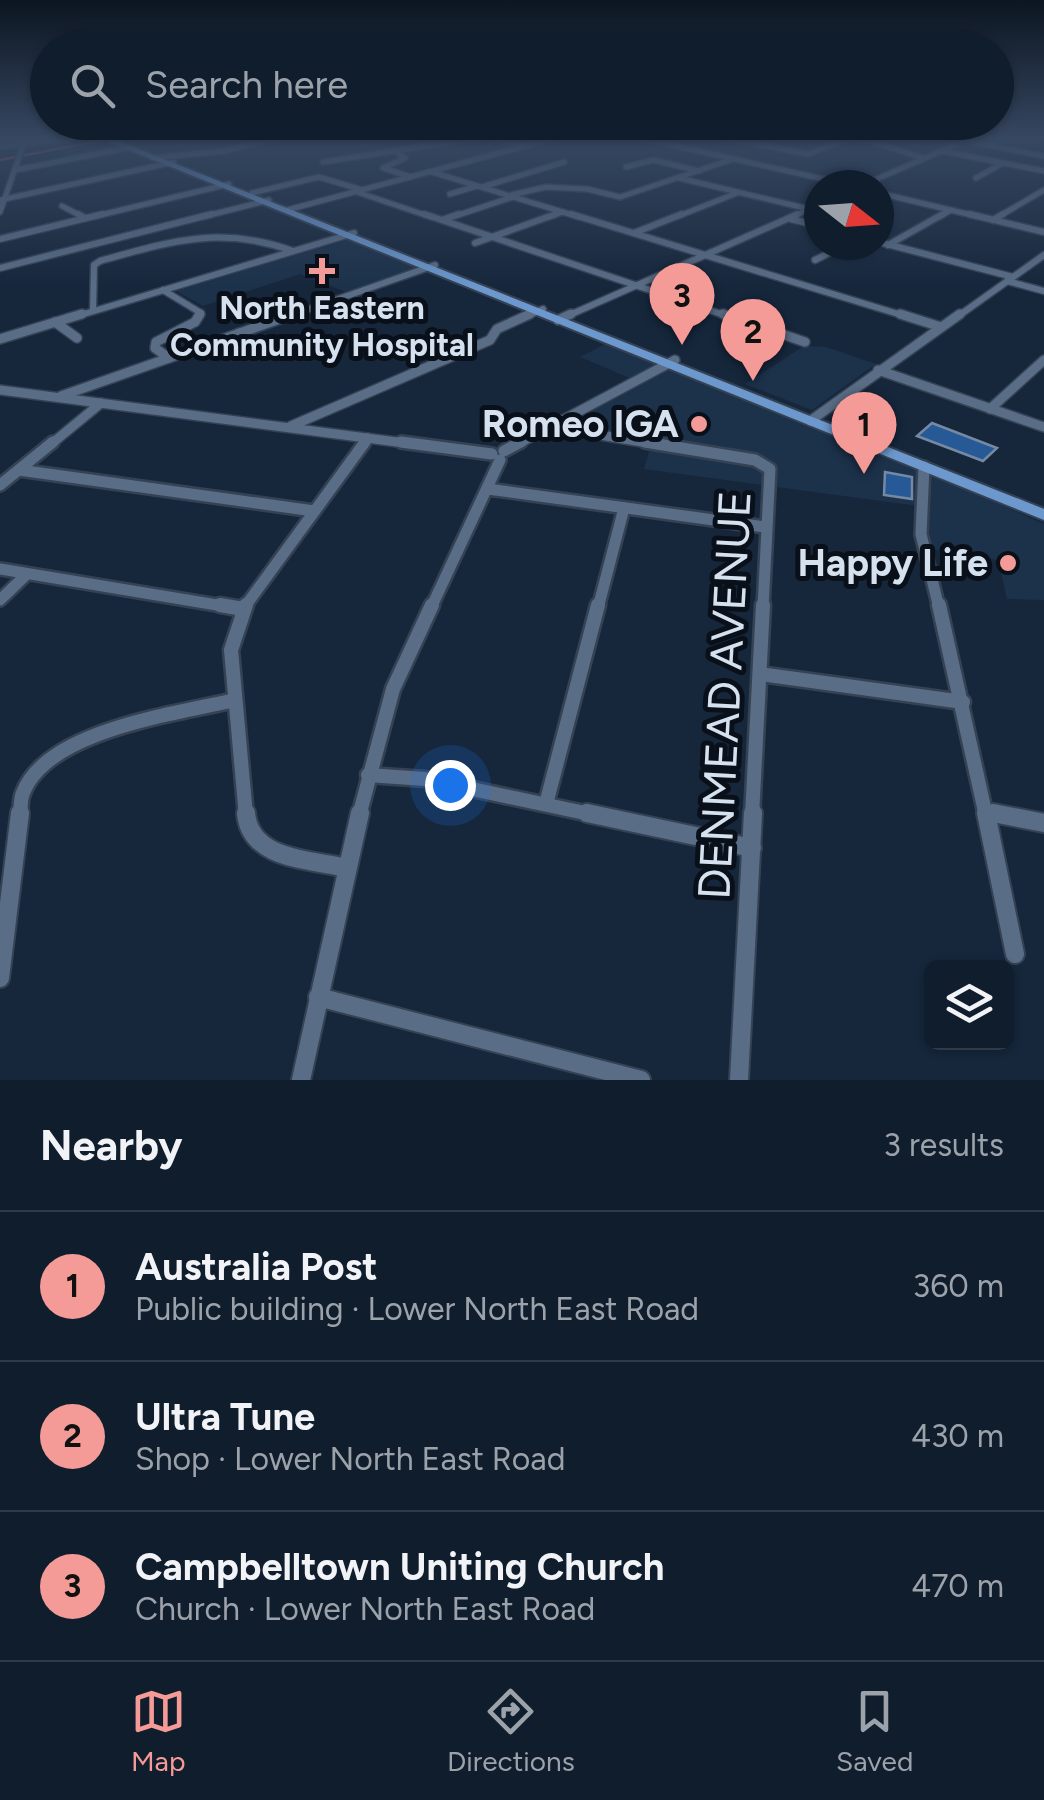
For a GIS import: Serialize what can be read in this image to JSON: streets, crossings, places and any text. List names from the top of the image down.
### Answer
{
  "streets": {
    "street": ["DENMEAD AVENUE"]
  },
  "places": {
    "health": ["North Eastern Community Hospital"],
    "other": ["Romeo IGA", "Happy Life"]
  },
  "north": "right",
  "page": {
    "search": "Search here",
    "pins": ["3", "2", "1"],
    "heading": ["Nearby", "3 results"],
    "list": [
      {
        "mark": "1",
        "name": "Australia Post",
        "note": "Public building · Lower North East Road",
        "value": "360 m"
      },
      {
        "mark": "2",
        "name": "Ultra Tune",
        "note": "Shop · Lower North East Road",
        "value": "430 m"
      },
      {
        "mark": "3",
        "name": "Campbelltown Uniting Church",
        "note": "Church · Lower North East Road",
        "value": "470 m"
      }
    ],
    "nav": ["Map", "Directions", "Saved"]
  }
}
